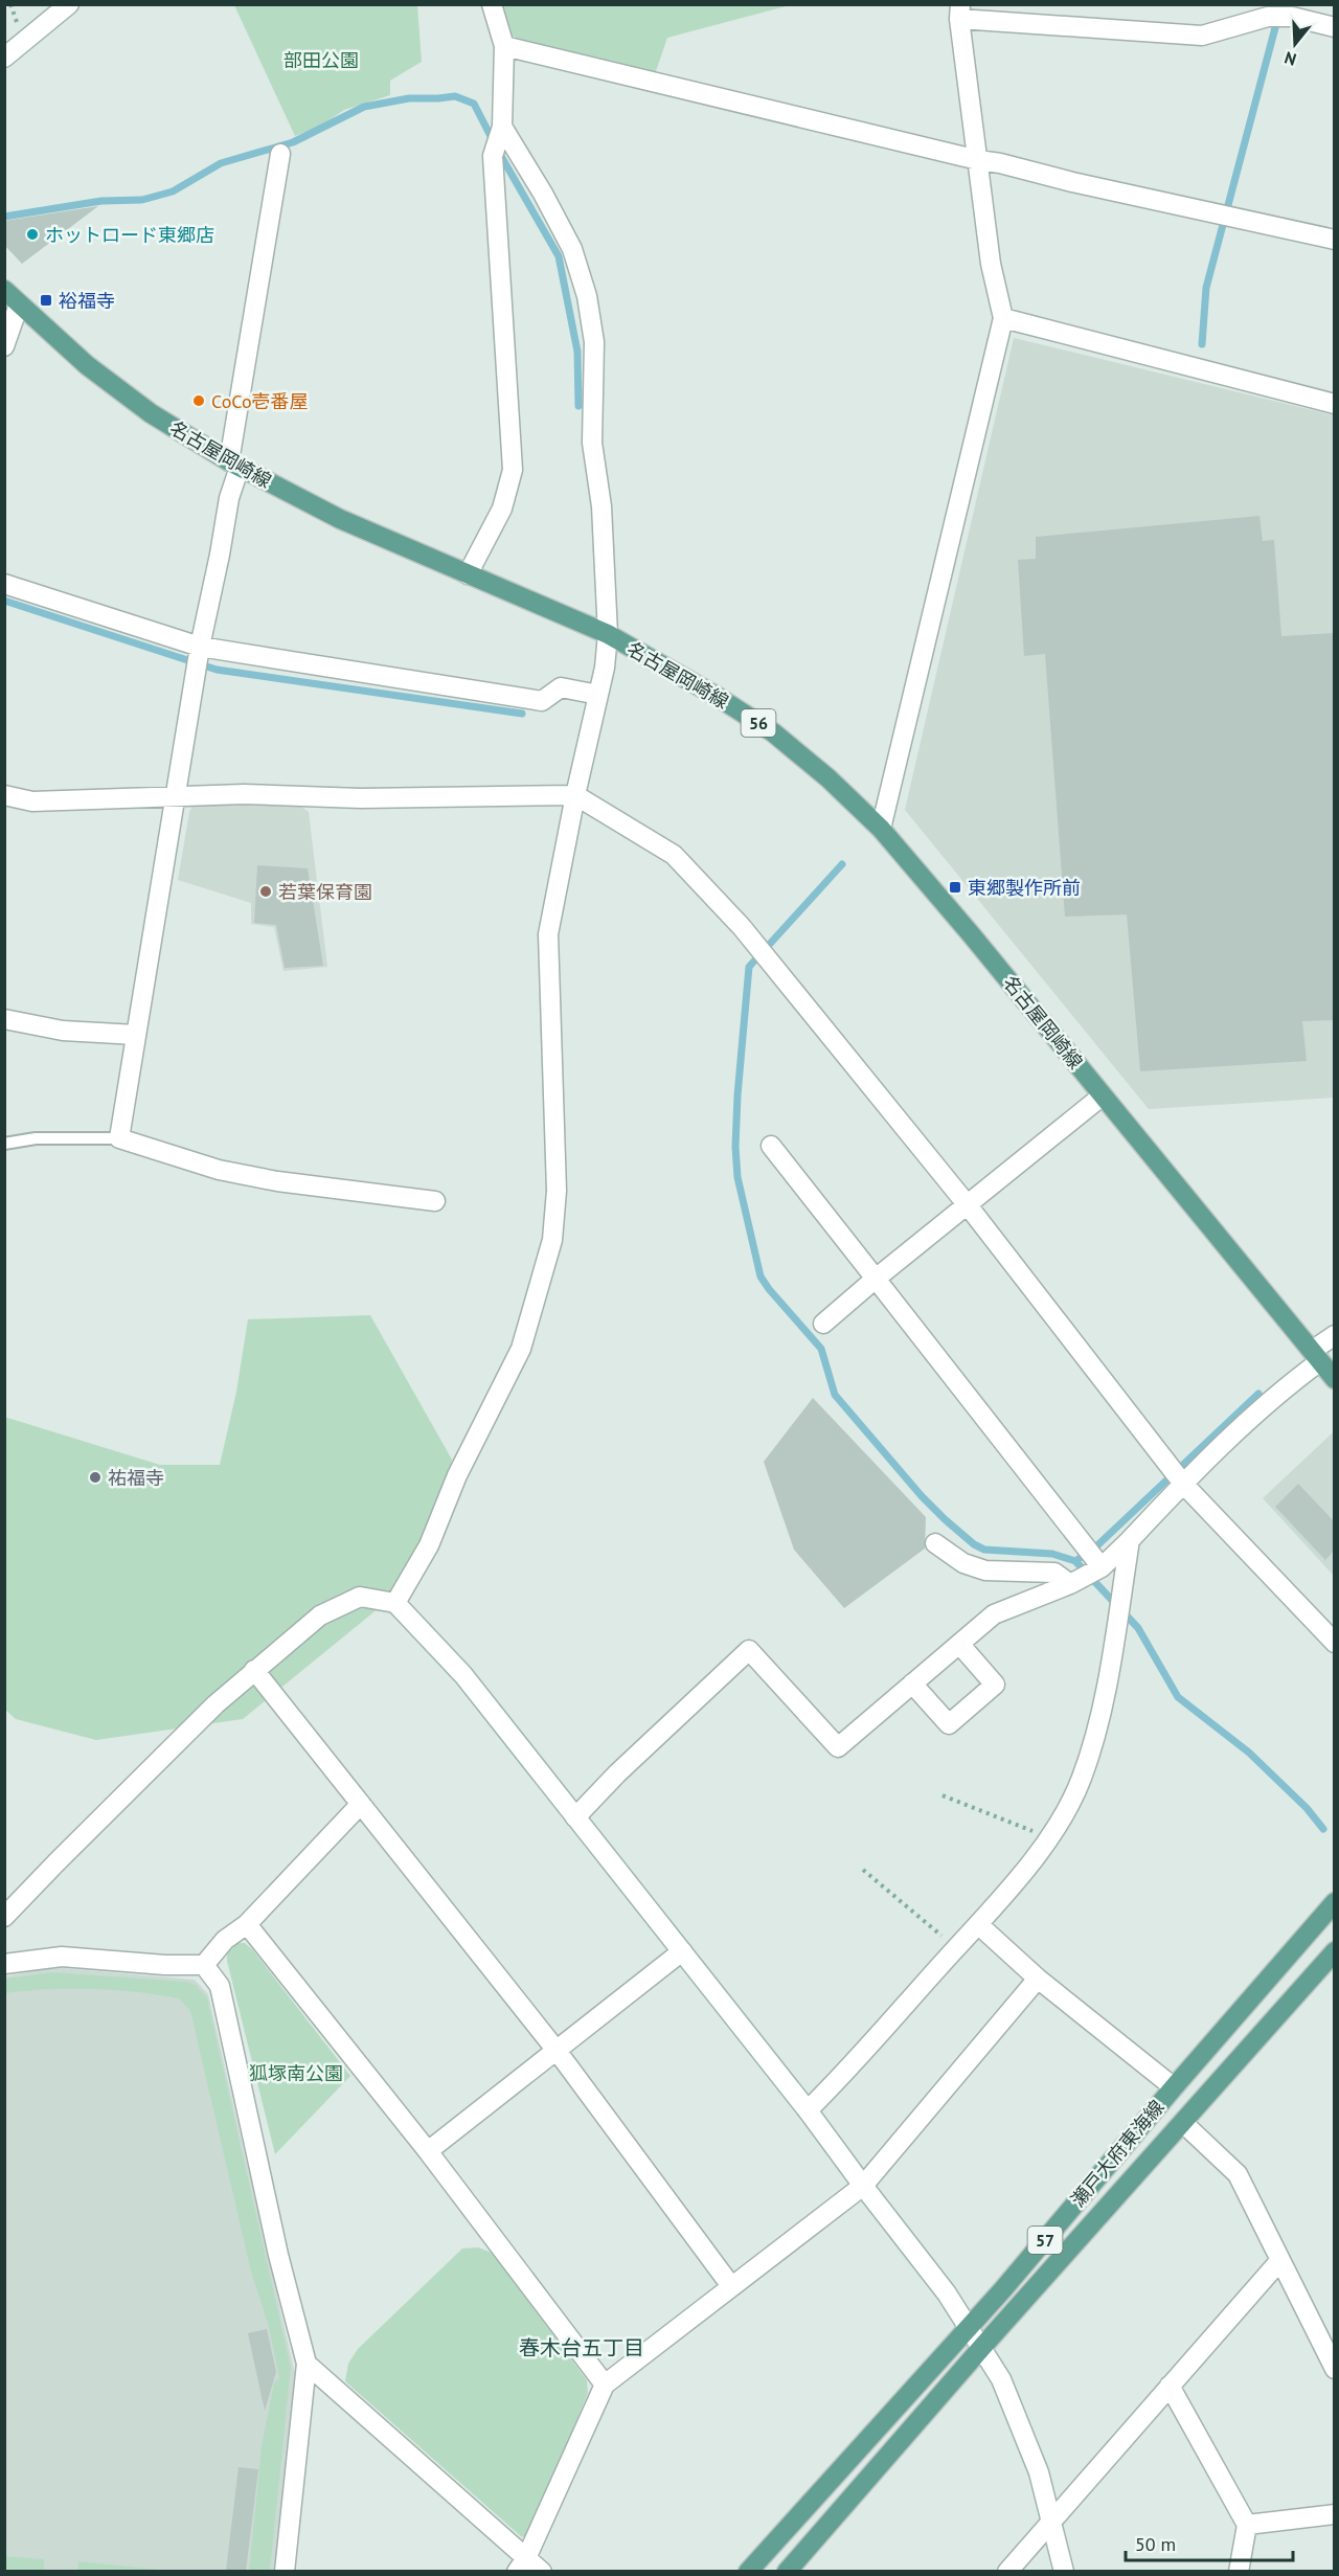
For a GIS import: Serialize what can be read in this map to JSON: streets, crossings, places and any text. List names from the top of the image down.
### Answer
{
  "streets": {
    "main road": [
      "名古屋岡崎線",
      "56",
      "瀬戸大府東海線",
      "57"
    ]
  },
  "districts": ["春木台五丁目"],
  "parks": ["部田公園", "狐塚南公園"],
  "places": {
    "other": [
      "ホットロード東郷店",
      "CoCo壱番屋",
      "若葉保育園",
      "祐福寺"
    ],
    "transit": ["裕福寺", "東郷製作所前"]
  },
  "scale_bar": "50 m",
  "north": "bottom"
}
